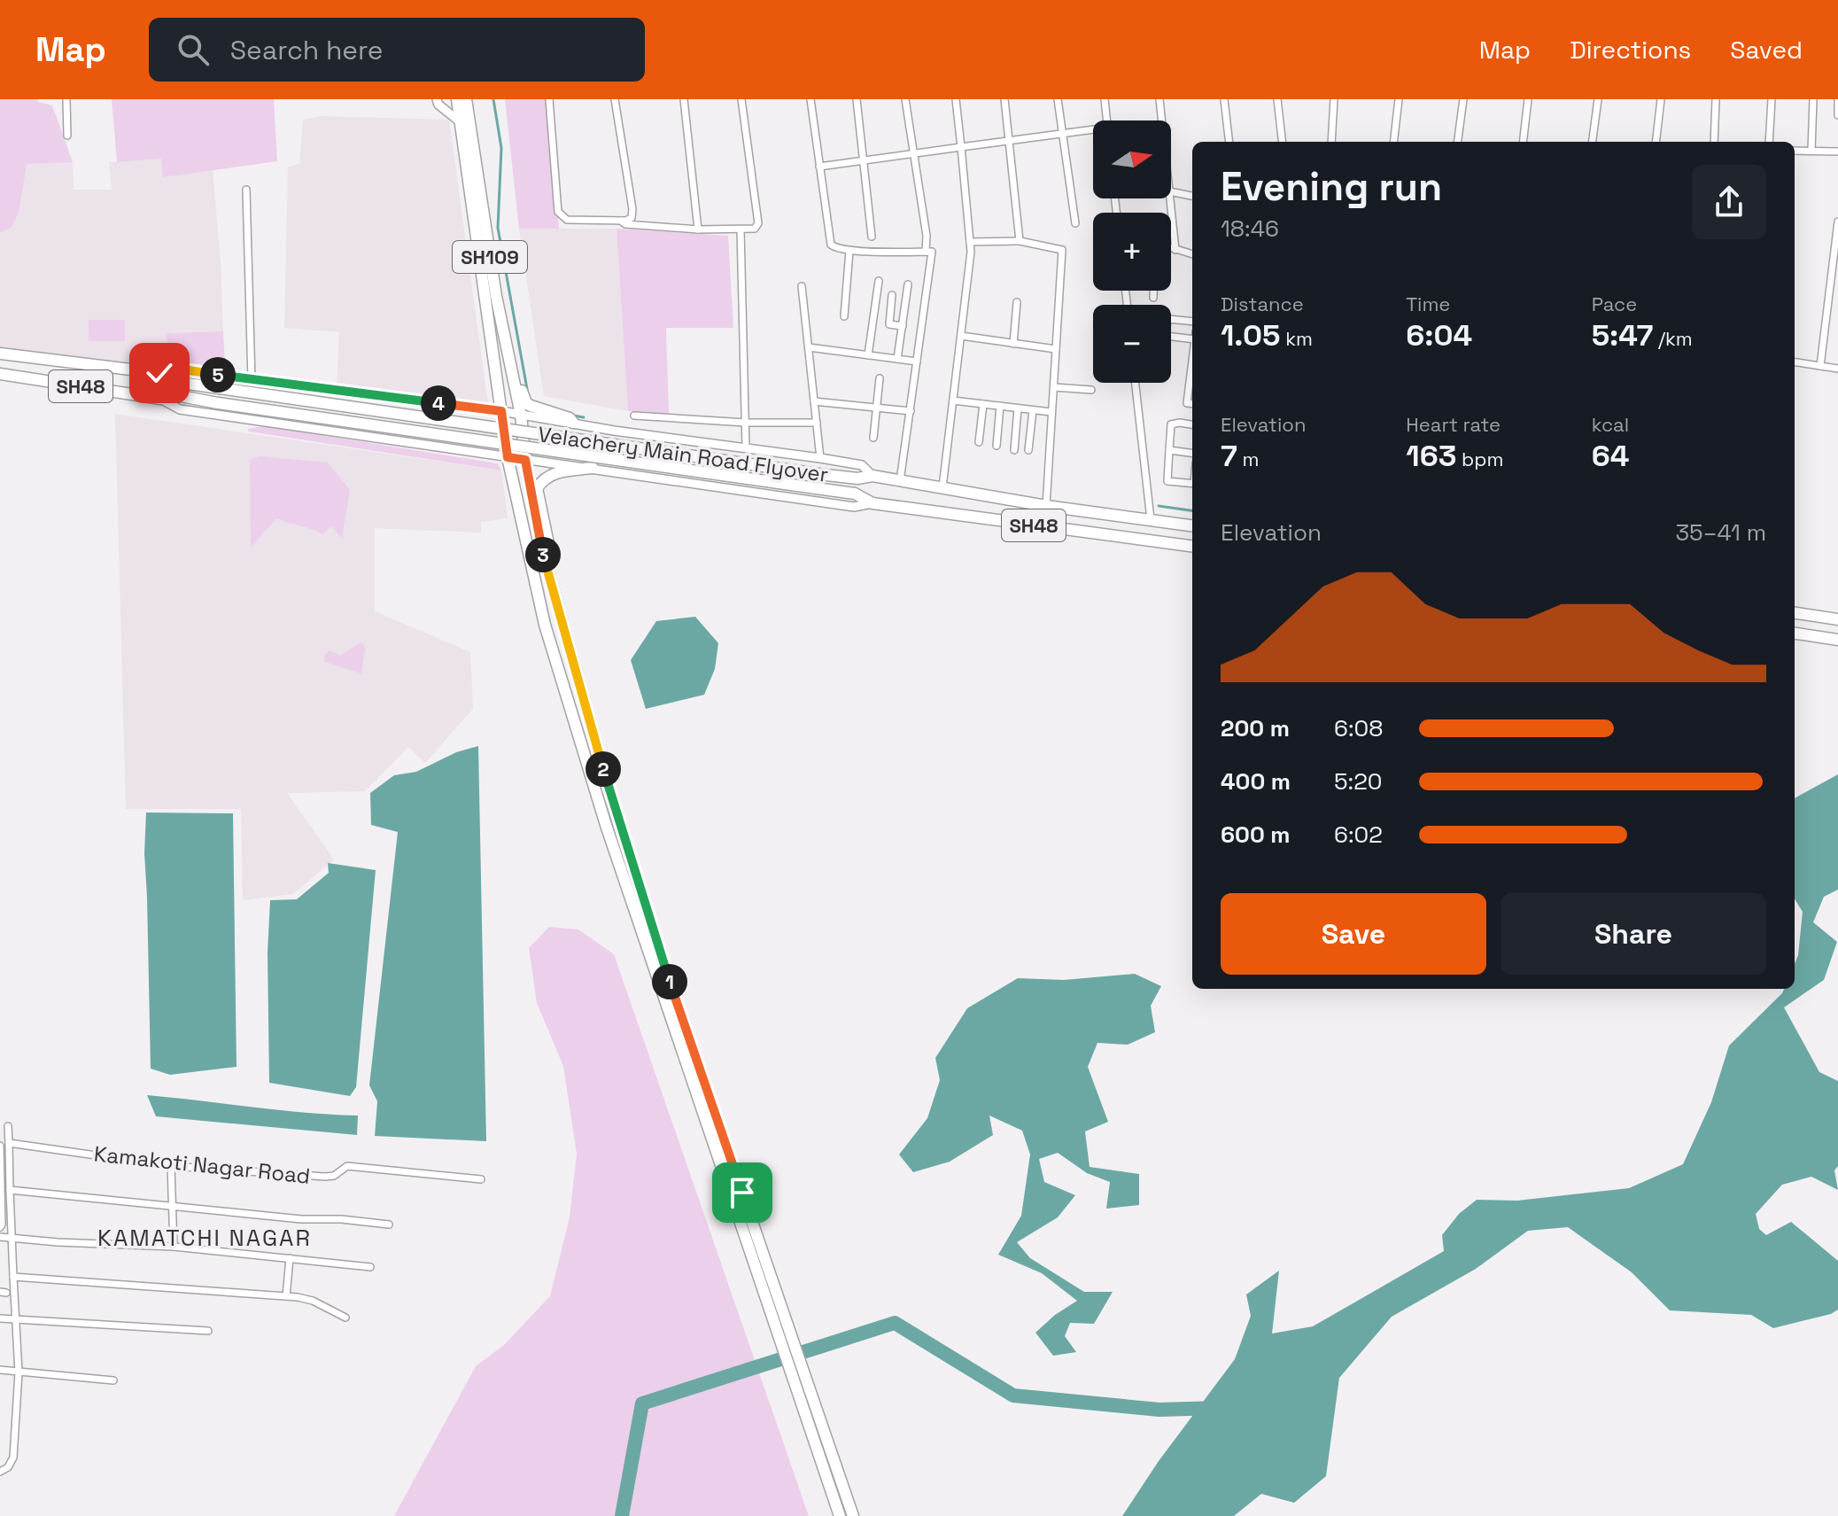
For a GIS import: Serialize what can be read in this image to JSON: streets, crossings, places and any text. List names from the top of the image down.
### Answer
{
  "streets": {
    "main road": ["SH109", "SH48", "Velachery Main Road Flyover"],
    "street": ["Kamakoti Nagar Road"]
  },
  "crossings": [
    ["SH48", "Velachery Main Road Flyover"]
  ],
  "districts": ["KAMATCHI NAGAR"],
  "north": "right",
  "page": {
    "header": "Map",
    "search": "Search here",
    "nav": ["Map", "Directions", "Saved"],
    "map_buttons": ["+", "−"],
    "heading": ["Evening run", "18:46"],
    "stats": [
      ["Distance", "1.05 km"],
      ["Time", "6:04"],
      ["Pace", "5:47 /km"],
      ["Elevation", "7 m"],
      ["Heart rate", "163 bpm"],
      ["kcal", "64"]
    ],
    "pins": [
      "5",
      "4",
      "3",
      "2",
      "1"
    ],
    "chart": ["Elevation", "35–41 m"],
    "list": [
      {
        "name": "200 m",
        "note": "6:08"
      },
      {
        "name": "400 m",
        "note": "5:20"
      },
      {
        "name": "600 m",
        "note": "6:02"
      }
    ],
    "buttons": ["Save", "Share"]
  }
}
